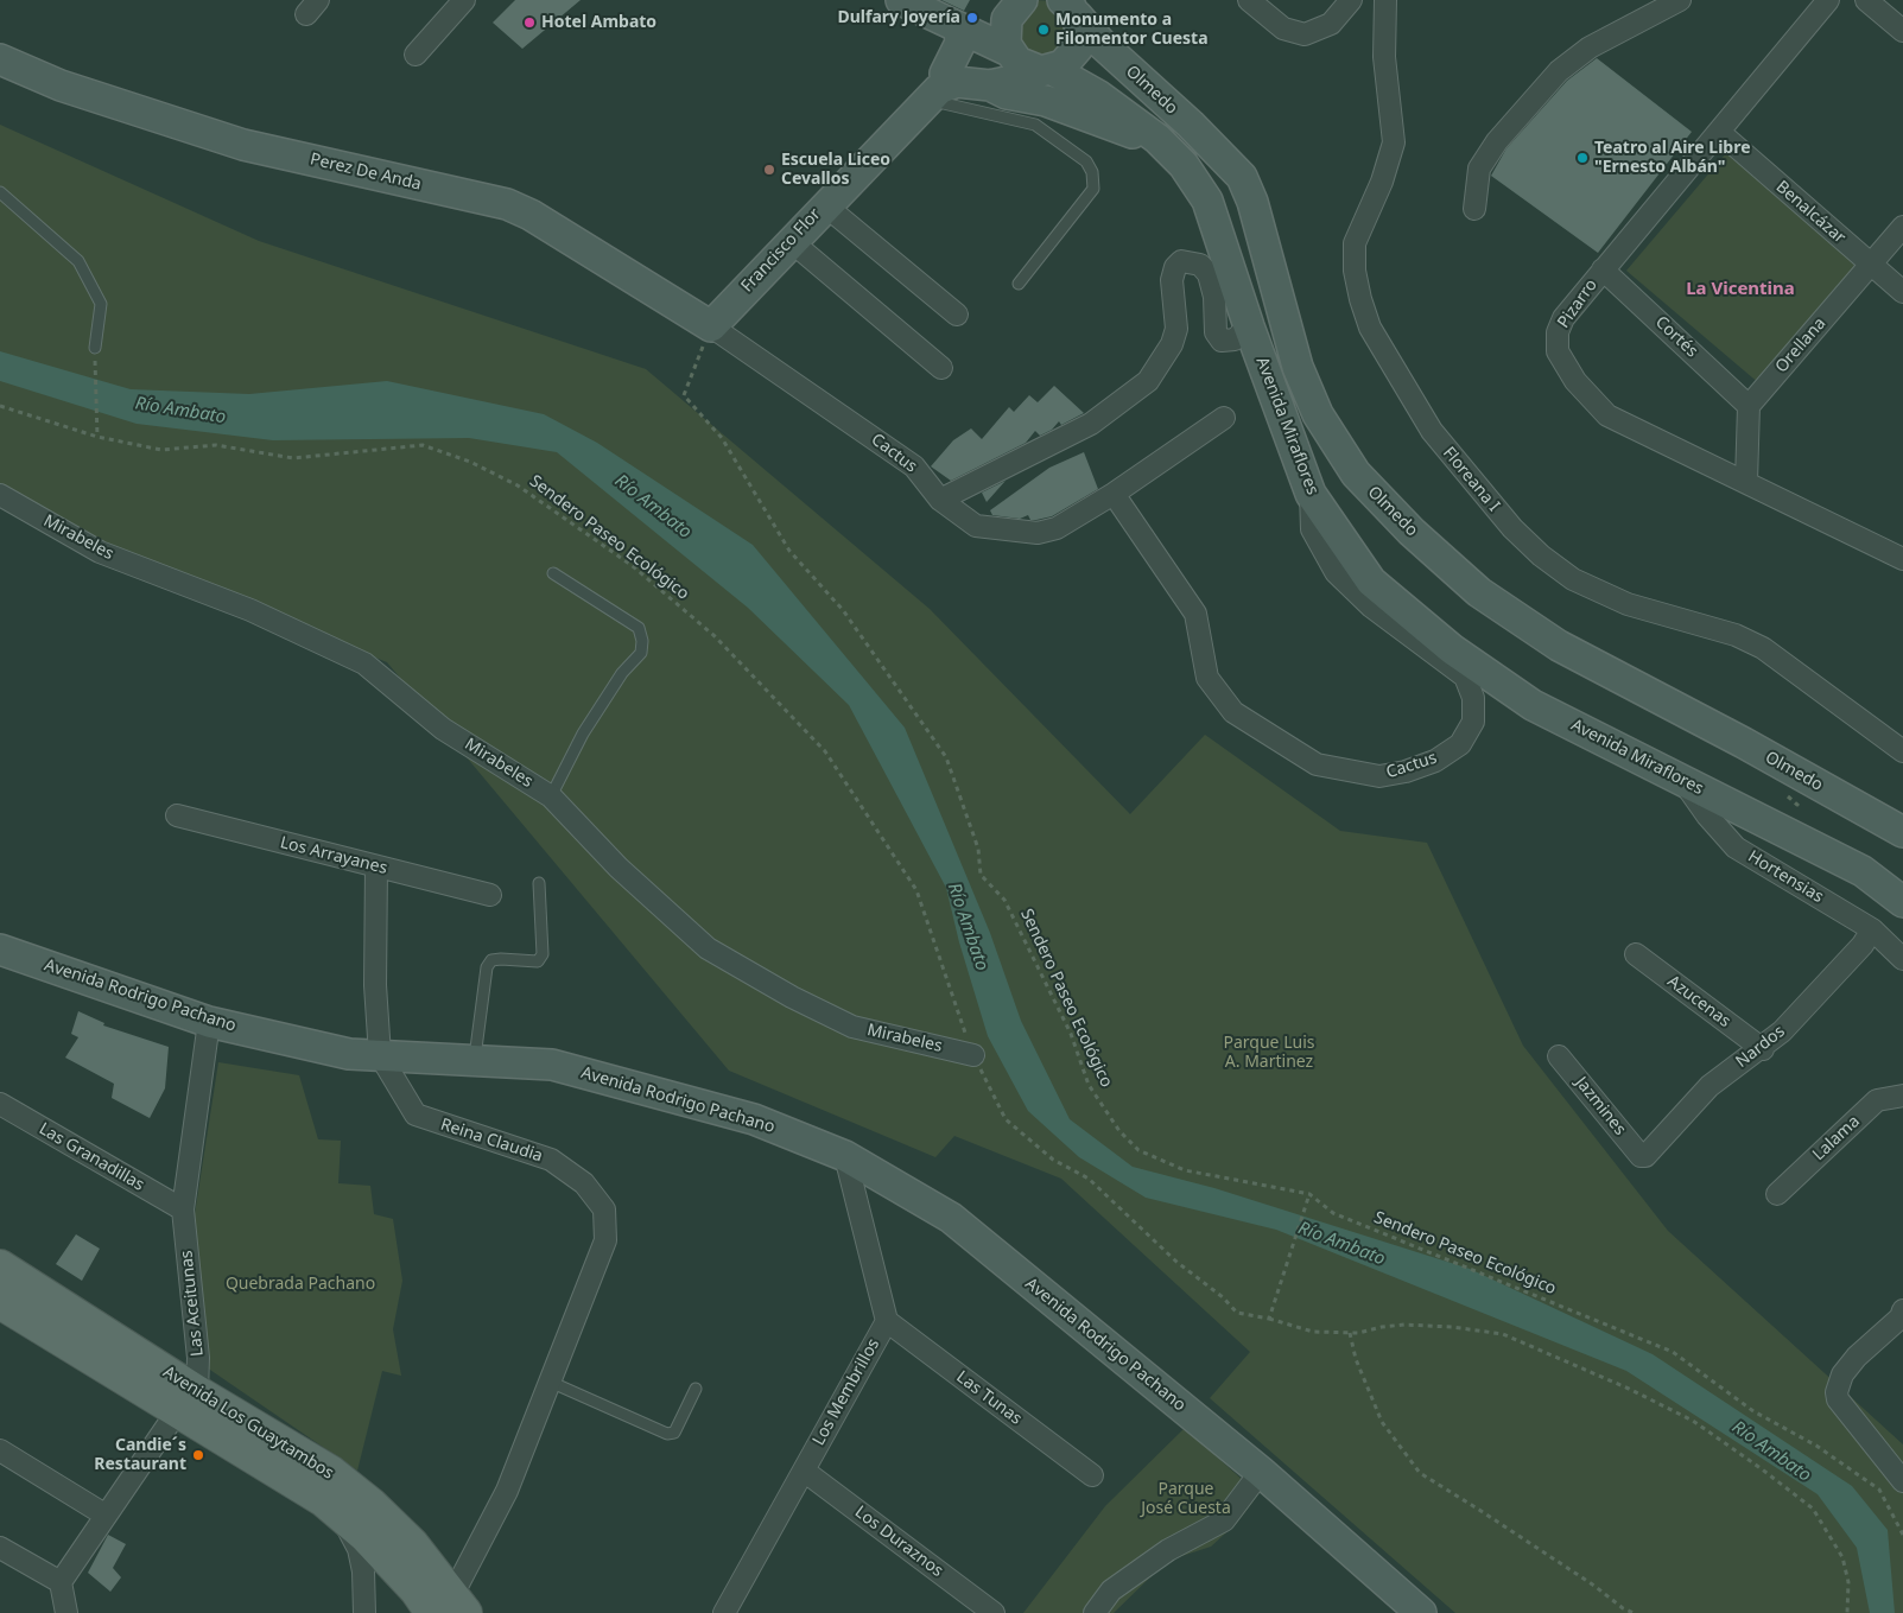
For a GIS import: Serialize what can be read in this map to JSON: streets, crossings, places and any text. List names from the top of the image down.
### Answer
{
  "streets": {
    "main road": [
      "Olmedo",
      "Perez De Anda",
      "Francisco Flor",
      "Avenida Miraflores",
      "Avenida Rodrigo Pachano",
      "Avenida Los Guaytambos"
    ],
    "street": [
      "Benalcázar",
      "Pizarro",
      "Cortés",
      "Orellana",
      "Cactus",
      "Floreana I",
      "Mirabeles",
      "Los Arrayanes",
      "Hortensias",
      "Azucenas",
      "Nardos",
      "Jazmines",
      "Lalama",
      "Reina Claudia",
      "Las Granadillas",
      "Las Aceitunas",
      "Los Membrillos",
      "Las Tunas",
      "Los Duraznos"
    ],
    "path": ["Sendero Paseo Ecológico"]
  },
  "crossings": [
    ["Perez De Anda", "Francisco Flor"],
    ["Perez De Anda", "Cactus"],
    ["Perez De Anda", "Sendero Paseo Ecológico"],
    ["Benalcázar", "Pizarro"],
    ["Benalcázar", "Orellana"],
    ["Francisco Flor", "Cactus"],
    ["Francisco Flor", "Sendero Paseo Ecológico"],
    ["Pizarro", "Cortés"],
    ["Cortés", "Orellana"],
    ["Avenida Miraflores", "Cactus"],
    ["Avenida Miraflores", "Hortensias"],
    ["Cactus", "Sendero Paseo Ecológico"],
    ["Mirabeles", "Sendero Paseo Ecológico"],
    ["Los Arrayanes", "Reina Claudia"],
    ["Hortensias", "Nardos"],
    ["Avenida Rodrigo Pachano", "Reina Claudia"],
    ["Avenida Rodrigo Pachano", "Las Aceitunas"],
    ["Avenida Rodrigo Pachano", "Los Membrillos"],
    ["Azucenas", "Nardos"],
    ["Nardos", "Jazmines"],
    ["Reina Claudia", "Avenida Los Guaytambos"],
    ["Las Granadillas", "Las Aceitunas"],
    ["Las Aceitunas", "Avenida Los Guaytambos"],
    ["Los Membrillos", "Las Tunas"],
    ["Los Membrillos", "Los Duraznos"]
  ],
  "districts": ["La Vicentina"],
  "water": ["Río Ambato"],
  "parks": ["Parque Luis A. Martinez", "Quebrada Pachano", "Parque José Cuesta"],
  "places": [
    "Dulfary Joyería",
    "Hotel Ambato",
    "Monumento a Filomentor Cuesta",
    "Teatro al Aire Libre \"Ernesto Albán\"",
    "Escuela Liceo Cevallos",
    "Candie´s Restaurant"
  ]
}
